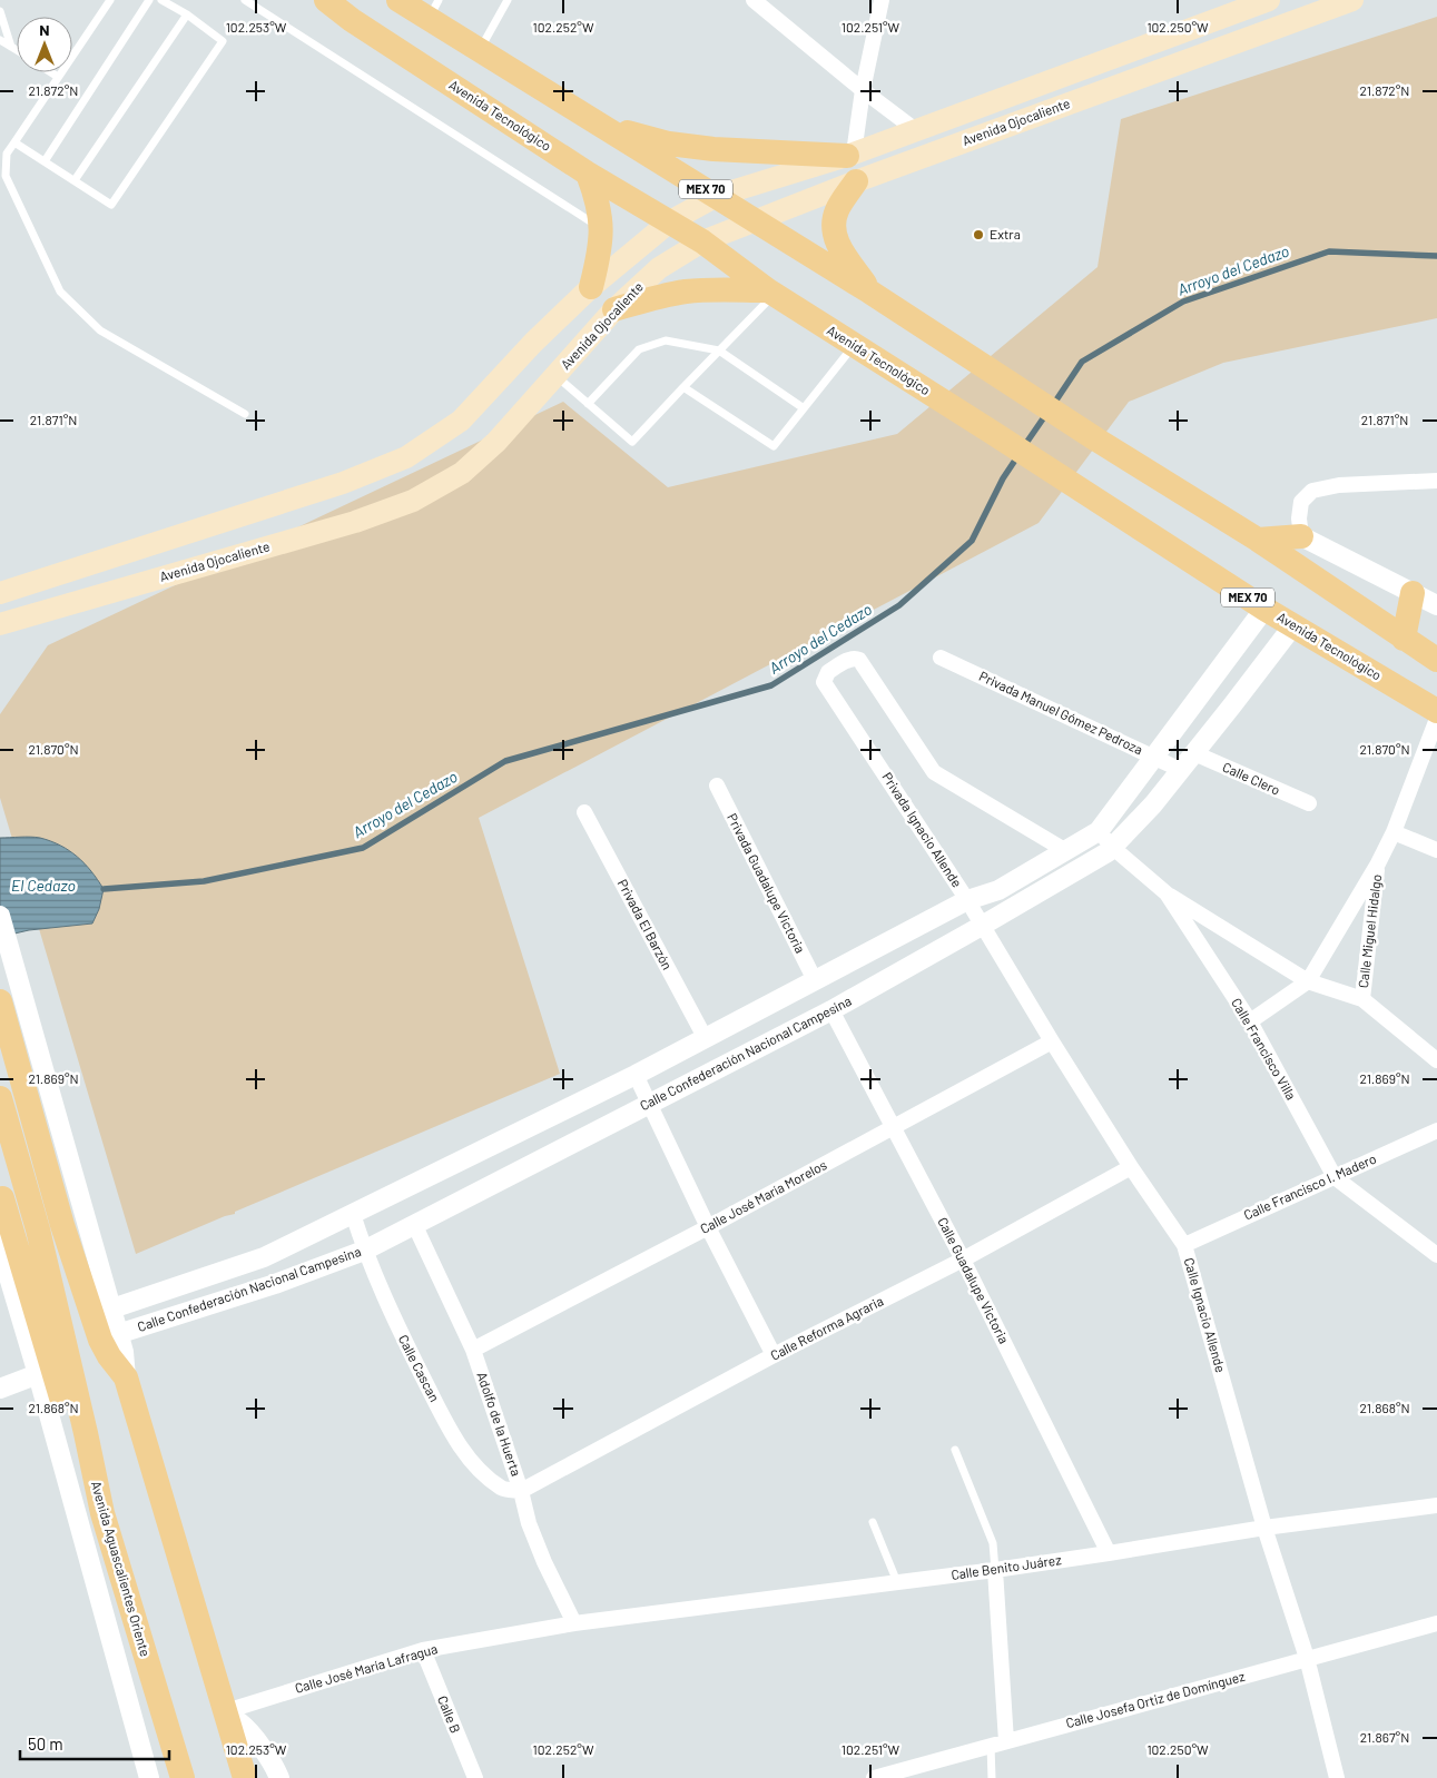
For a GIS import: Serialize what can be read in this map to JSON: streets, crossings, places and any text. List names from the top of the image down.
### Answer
{
  "streets": {
    "main road": [
      "Avenida Tecnológico",
      "Avenida Ojocaliente",
      "MEX 70",
      "Avenida Aguascalientes Oriente"
    ],
    "street": [
      "Privada Manuel Gómez Pedroza",
      "Calle Clero",
      "Privada Ignacio Allende",
      "Privada Guadalupe Victoria",
      "Privada El Barzón",
      "Calle Miguel Hidalgo",
      "Calle Francisco Villa",
      "Calle Confederación Nacional Campesina",
      "Calle Francisco I. Madero",
      "Calle José María Morelos",
      "Calle Guadalupe Victoria",
      "Calle Ignacio Allende",
      "Calle Reforma Agraria",
      "Calle Cascan",
      "Adolfo de la Huerta",
      "Calle Benito Juárez",
      "Calle José María Lafragua",
      "Calle Josefa Ortiz de Domínguez",
      "Calle B"
    ]
  },
  "crossings": [
    ["Avenida Tecnológico", "Avenida Ojocaliente"],
    ["Avenida Tecnológico", "Calle Confederación Nacional Campesina"],
    ["Avenida Ojocaliente", "MEX 70"],
    ["Privada Manuel Gómez Pedroza", "Calle Confederación Nacional Campesina"],
    ["Calle Clero", "Calle Confederación Nacional Campesina"],
    ["Privada Ignacio Allende", "Calle Confederación Nacional Campesina"],
    ["Privada Ignacio Allende", "Calle Ignacio Allende"],
    ["Privada Guadalupe Victoria", "Calle Confederación Nacional Campesina"],
    ["Privada El Barzón", "Calle Confederación Nacional Campesina"],
    ["Calle Francisco Villa", "Calle Confederación Nacional Campesina"],
    ["Calle Francisco Villa", "Calle Francisco I. Madero"],
    ["Calle Confederación Nacional Campesina", "Calle Guadalupe Victoria"],
    ["Calle Confederación Nacional Campesina", "Calle Ignacio Allende"],
    ["Calle Confederación Nacional Campesina", "Calle Cascan"],
    ["Calle Confederación Nacional Campesina", "Adolfo de la Huerta"],
    ["Calle Francisco I. Madero", "Calle Ignacio Allende"],
    ["Calle José María Morelos", "Calle Guadalupe Victoria"],
    ["Calle José María Morelos", "Calle Ignacio Allende"],
    ["Calle José María Morelos", "Adolfo de la Huerta"],
    ["Calle Guadalupe Victoria", "Calle Reforma Agraria"],
    ["Calle Guadalupe Victoria", "Calle Benito Juárez"],
    ["Calle Ignacio Allende", "Calle Reforma Agraria"],
    ["Calle Ignacio Allende", "Calle Benito Juárez"],
    ["Calle Ignacio Allende", "Calle Josefa Ortiz de Domínguez"],
    ["Calle Reforma Agraria", "Calle Cascan"],
    ["Calle Reforma Agraria", "Adolfo de la Huerta"],
    ["Calle Cascan", "Adolfo de la Huerta"],
    ["Adolfo de la Huerta", "Calle Benito Juárez"],
    ["Adolfo de la Huerta", "Calle José María Lafragua"],
    ["Calle Benito Juárez", "Calle José María Lafragua"],
    ["Calle José María Lafragua", "Calle B"]
  ],
  "water": ["Arroyo del Cedazo", "El Cedazo"],
  "places": ["Extra"],
  "scale_bar": "50 m",
  "north": "top",
  "coordinates": [
    "102.253°W",
    "102.252°W",
    "102.251°W",
    "102.250°W",
    "21.872°N",
    "21.871°N",
    "21.870°N",
    "21.869°N",
    "21.868°N",
    "21.867°N"
  ]
}
